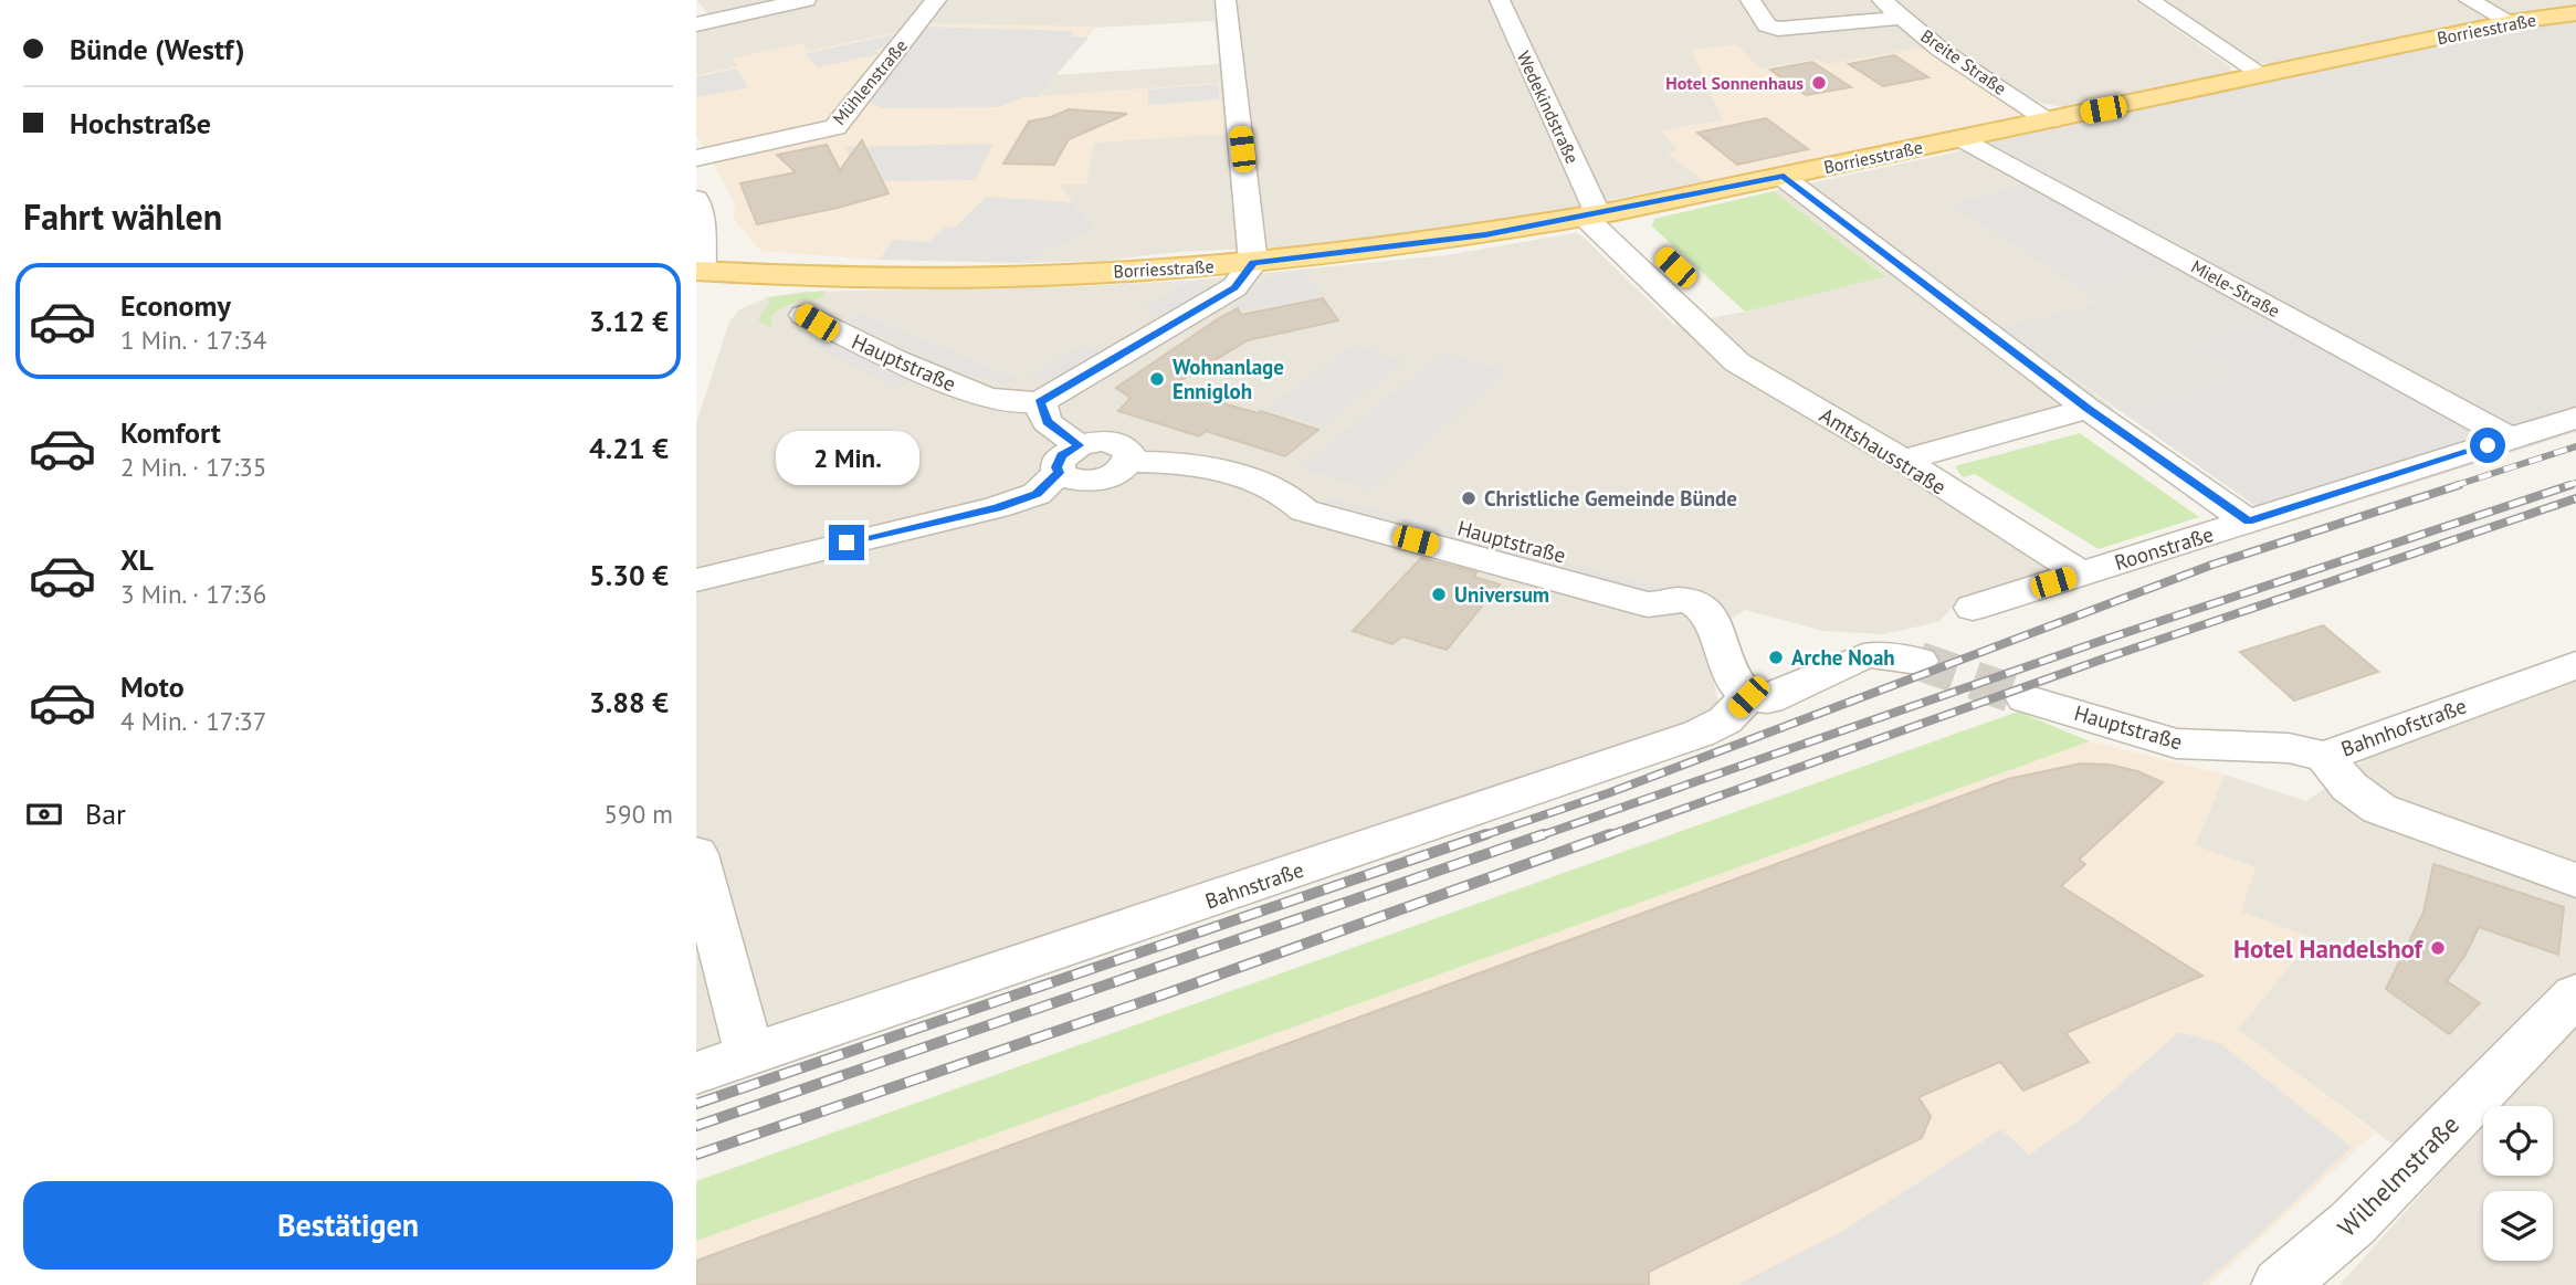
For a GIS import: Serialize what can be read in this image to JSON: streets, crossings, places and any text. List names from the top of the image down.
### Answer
{
  "streets": {
    "main road": ["Borriesstraße"],
    "street": [
      "Breite Straße",
      "Mühlenstraße",
      "Wedekindstraße",
      "Miele-Straße",
      "Hauptstraße",
      "Amtshausstraße",
      "Roonstraße",
      "Bahnhofstraße",
      "Bahnstraße",
      "Wilhelmstraße"
    ]
  },
  "crossings": [
    ["Borriesstraße", "Breite Straße"],
    ["Borriesstraße", "Wedekindstraße"],
    ["Borriesstraße", "Miele-Straße"],
    ["Borriesstraße", "Amtshausstraße"],
    ["Wedekindstraße", "Amtshausstraße"],
    ["Miele-Straße", "Roonstraße"],
    ["Hauptstraße", "Bahnhofstraße"],
    ["Hauptstraße", "Bahnstraße"],
    ["Amtshausstraße", "Roonstraße"]
  ],
  "places": [
    "Hotel Sonnenhaus",
    "Wohnanlage Ennigloh",
    "Christliche Gemeinde Bünde",
    "Universum",
    "Arche Noah",
    "Hotel Handelshof"
  ],
  "page": {
    "banner": ["Bünde (Westf)", "Hochstraße"],
    "heading": "Fahrt wählen",
    "list": [
      {
        "name": "Economy",
        "note": "1 Min. · 17:34",
        "value": "3.12 €"
      },
      {
        "name": "Komfort",
        "note": "2 Min. · 17:35",
        "value": "4.21 €"
      },
      {
        "name": "XL",
        "note": "3 Min. · 17:36",
        "value": "5.30 €"
      },
      {
        "name": "Moto",
        "note": "4 Min. · 17:37",
        "value": "3.88 €"
      }
    ],
    "bubble": "2 Min.",
    "pay": ["Bar", "590 m"],
    "buttons": "Bestätigen"
  }
}
